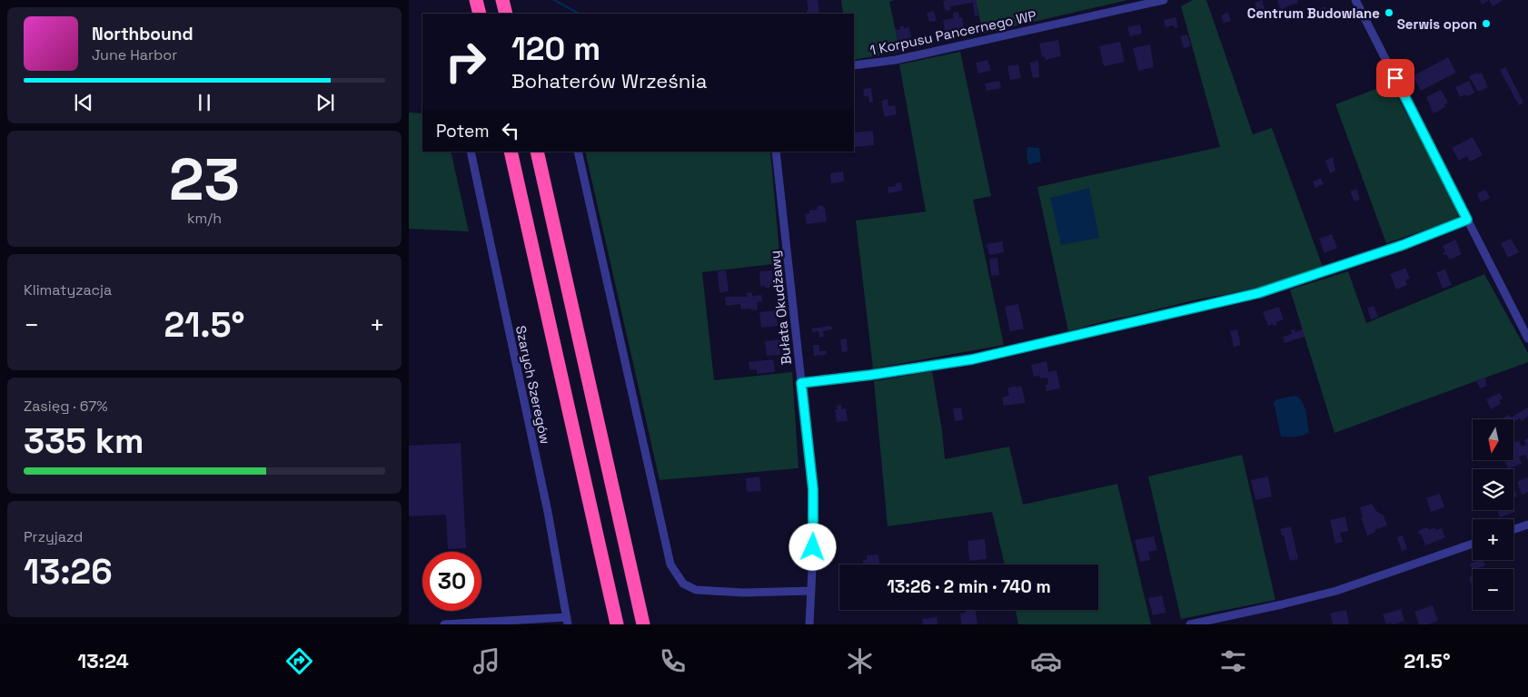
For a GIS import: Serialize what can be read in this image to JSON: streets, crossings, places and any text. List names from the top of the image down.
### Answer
{
  "streets": {
    "street": ["1 Korpusu Pancernego WP", "Bułata Okudżawy", "Szarych Szeregów"]
  },
  "places": ["Centrum Budowlane", "Serwis opon"],
  "north": "bottom",
  "page": {
    "turn": ["120 m", "Bohaterów Września"],
    "song": ["Northbound", "June Harbor"],
    "then": "Potem",
    "tile": [
      ["23", "km/h"],
      "Klimatyzacja",
      ["Zasięg · 67%", "335 km"],
      ["Przyjazd", "13:26"]
    ],
    "heat": ["−", "21.5°", "+"],
    "map_buttons": ["+", "−"],
    "limit": "30",
    "trip": "13:26 · 2 min · 740 m",
    "tabs": ["13:24", "21.5°"]
  }
}
